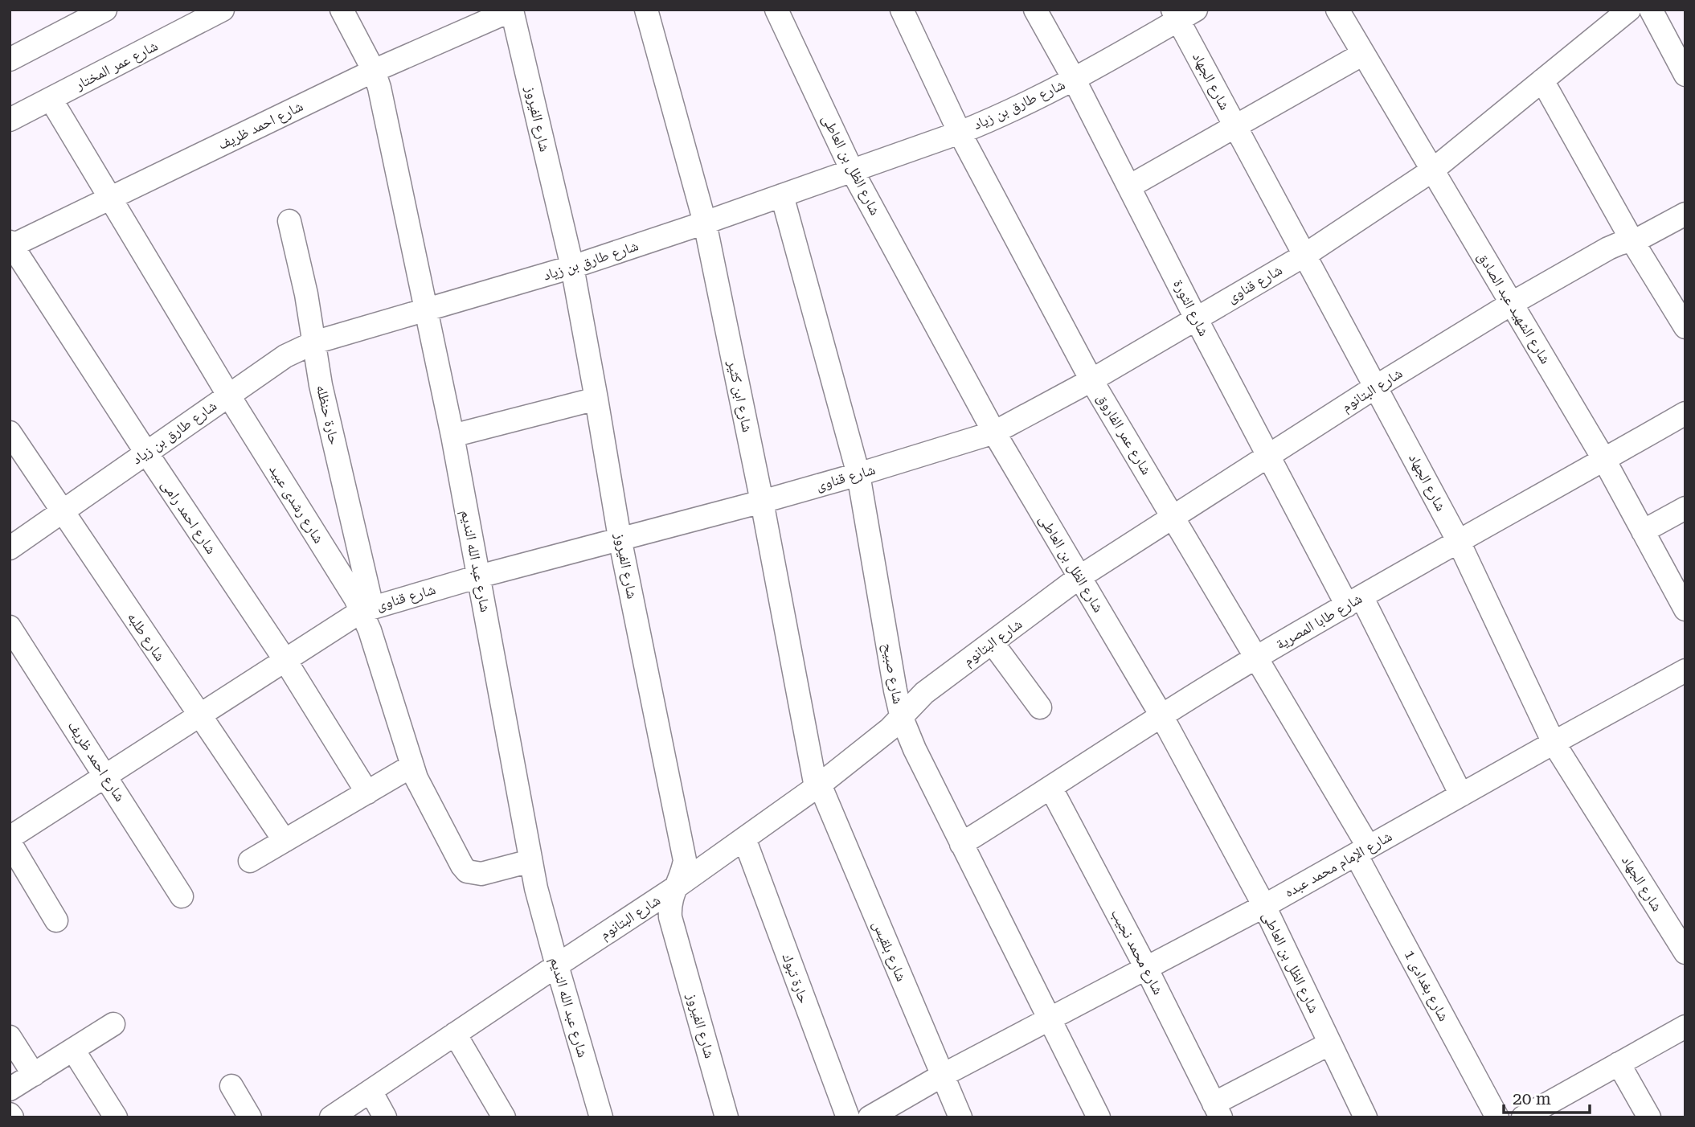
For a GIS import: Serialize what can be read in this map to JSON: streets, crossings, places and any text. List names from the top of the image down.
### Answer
{
  "streets": {
    "street": [
      "شارع عمر المختار",
      "شارع الجهاد",
      "شارع طارق بن زياد",
      "شارع الفيروز",
      "شارع احمد ظريف",
      "شارع الظل بن العاطى",
      "شارع قناوى",
      "شارع الثورة",
      "شارع الشهيد عبد الصادق",
      "شارع البتانوم",
      "شارع ابن كثير",
      "حارة حنظله",
      "شارع عمر الفاروق",
      "شارع رشدى عبيد",
      "شارع احمد رامى",
      "شارع عبد الله النديم",
      "شارع طابا المصرية",
      "شارع طلبه",
      "شارع صبيح",
      "شارع الإمام محمد عبده",
      "شارع بلقيس",
      "شارع محمد نجيب",
      "حارة تبوك",
      "شارع بغدادى 1"
    ]
  },
  "crossings": [
    ["شارع عمر المختار", "شارع رشدى عبيد"],
    ["شارع الجهاد", "شارع طارق بن زياد"],
    ["شارع الجهاد", "شارع قناوى"],
    ["شارع الجهاد", "شارع البتانوم"],
    ["شارع الجهاد", "شارع طابا المصرية"],
    ["شارع الجهاد", "شارع الإمام محمد عبده"],
    ["شارع طارق بن زياد", "شارع الفيروز"],
    ["شارع طارق بن زياد", "شارع الظل بن العاطى"],
    ["شارع طارق بن زياد", "شارع الثورة"],
    ["شارع طارق بن زياد", "شارع ابن كثير"],
    ["شارع طارق بن زياد", "حارة حنظله"],
    ["شارع طارق بن زياد", "شارع عمر الفاروق"],
    ["شارع طارق بن زياد", "شارع رشدى عبيد"],
    ["شارع طارق بن زياد", "شارع احمد رامى"],
    ["شارع طارق بن زياد", "شارع عبد الله النديم"],
    ["شارع طارق بن زياد", "شارع طلبه"],
    ["شارع طارق بن زياد", "شارع صبيح"],
    ["شارع الفيروز", "شارع احمد ظريف"],
    ["شارع الفيروز", "شارع قناوى"],
    ["شارع الفيروز", "شارع البتانوم"],
    ["شارع احمد ظريف", "شارع قناوى"],
    ["شارع احمد ظريف", "شارع رشدى عبيد"],
    ["شارع احمد ظريف", "شارع احمد رامى"],
    ["شارع احمد ظريف", "شارع عبد الله النديم"],
    ["شارع الظل بن العاطى", "شارع قناوى"],
    ["شارع الظل بن العاطى", "شارع البتانوم"],
    ["شارع الظل بن العاطى", "شارع طابا المصرية"],
    ["شارع الظل بن العاطى", "شارع الإمام محمد عبده"],
    ["شارع قناوى", "شارع الثورة"],
    ["شارع قناوى", "شارع الشهيد عبد الصادق"],
    ["شارع قناوى", "شارع ابن كثير"],
    ["شارع قناوى", "حارة حنظله"],
    ["شارع قناوى", "شارع عمر الفاروق"],
    ["شارع قناوى", "شارع رشدى عبيد"],
    ["شارع قناوى", "شارع احمد رامى"],
    ["شارع قناوى", "شارع عبد الله النديم"],
    ["شارع قناوى", "شارع طلبه"],
    ["شارع قناوى", "شارع صبيح"],
    ["شارع الثورة", "شارع البتانوم"],
    ["شارع الثورة", "شارع طابا المصرية"],
    ["شارع الثورة", "شارع الإمام محمد عبده"],
    ["شارع الشهيد عبد الصادق", "شارع البتانوم"],
    ["شارع الشهيد عبد الصادق", "شارع طابا المصرية"],
    ["شارع البتانوم", "شارع ابن كثير"],
    ["شارع البتانوم", "شارع عمر الفاروق"],
    ["شارع البتانوم", "شارع عبد الله النديم"],
    ["شارع البتانوم", "شارع صبيح"],
    ["شارع البتانوم", "شارع بلقيس"],
    ["شارع البتانوم", "حارة تبوك"],
    ["شارع ابن كثير", "شارع بلقيس"],
    ["حارة حنظله", "شارع رشدى عبيد"],
    ["شارع عمر الفاروق", "شارع طابا المصرية"],
    ["شارع عمر الفاروق", "شارع الإمام محمد عبده"],
    ["شارع عمر الفاروق", "شارع بغدادى 1"],
    ["شارع رشدى عبيد", "شارع عبد الله النديم"],
    ["شارع طابا المصرية", "شارع صبيح"],
    ["شارع طابا المصرية", "شارع محمد نجيب"],
    ["شارع صبيح", "شارع الإمام محمد عبده"],
    ["شارع الإمام محمد عبده", "شارع بلقيس"],
    ["شارع الإمام محمد عبده", "شارع محمد نجيب"],
    ["شارع الإمام محمد عبده", "شارع بغدادى 1"]
  ],
  "scale_bar": "20 m"
}
